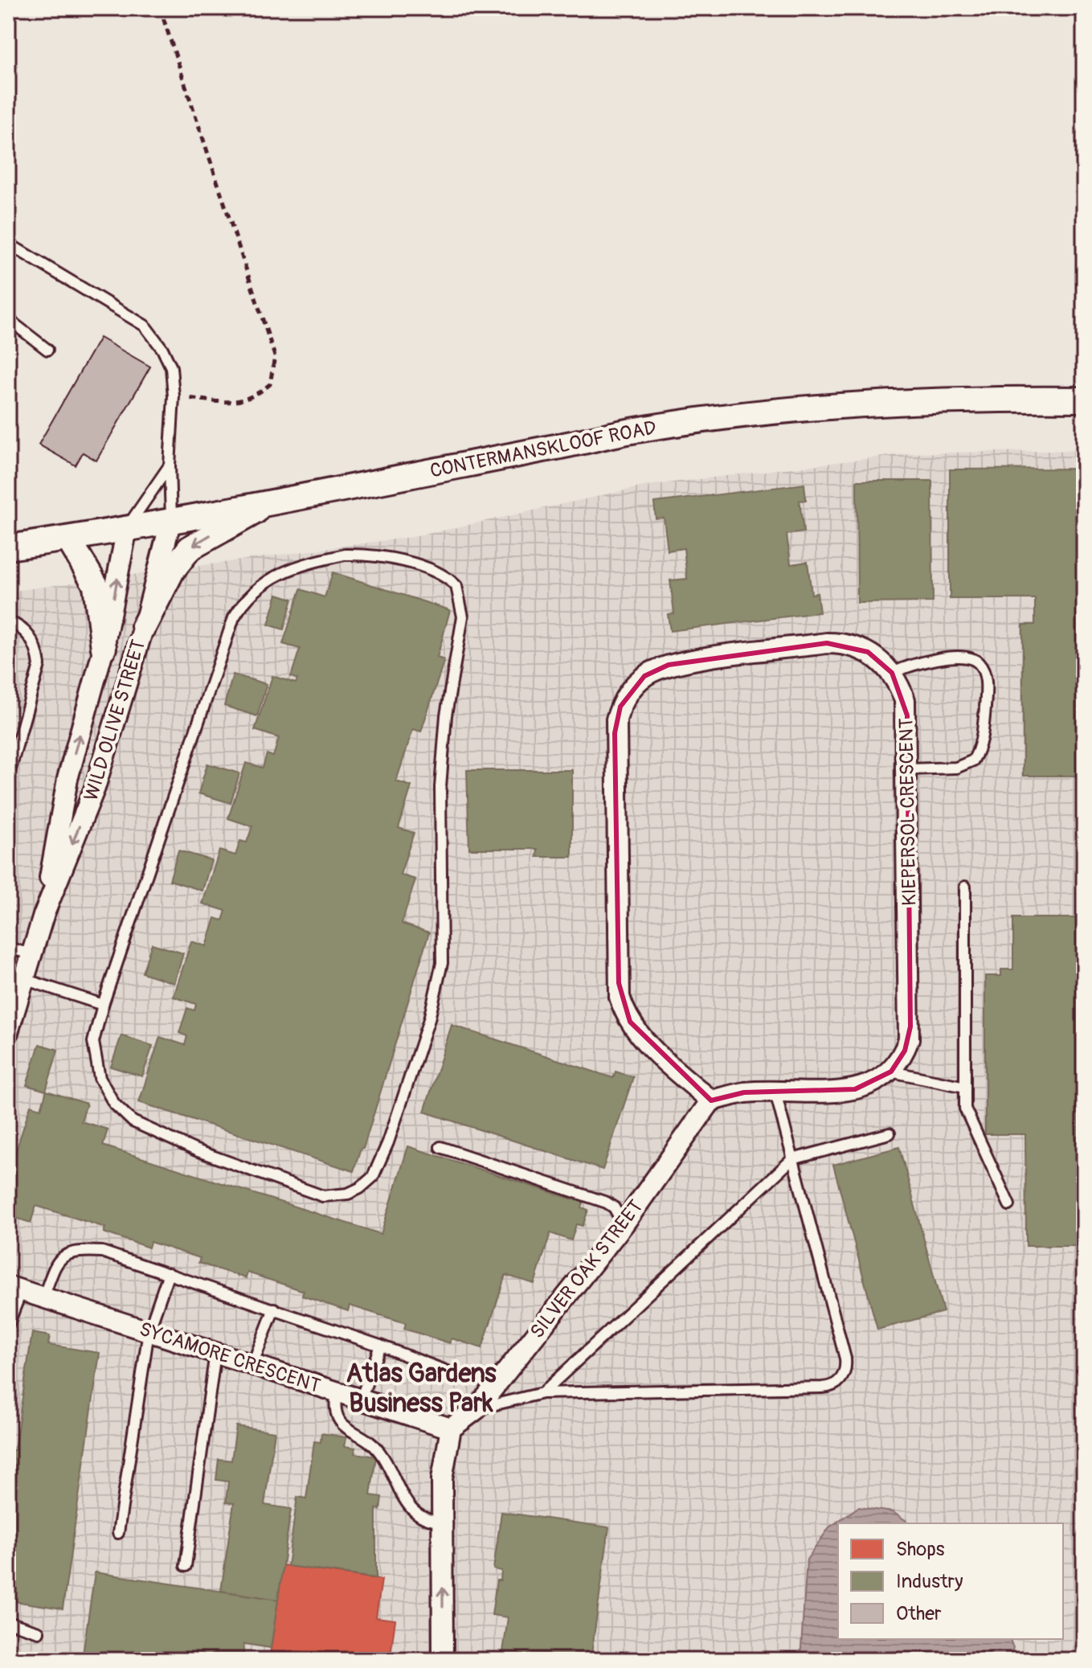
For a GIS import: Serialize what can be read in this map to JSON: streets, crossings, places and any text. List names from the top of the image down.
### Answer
{
  "streets": {
    "street": [
      "CONTERMANSKLOOF ROAD",
      "WILD OLIVE STREET",
      "KIEPERSOL CRESCENT",
      "SILVER OAK STREET",
      "SYCAMORE CRESCENT"
    ]
  },
  "crossings": [
    ["CONTERMANSKLOOF ROAD", "WILD OLIVE STREET"],
    ["KIEPERSOL CRESCENT", "SILVER OAK STREET"],
    ["SILVER OAK STREET", "SYCAMORE CRESCENT"]
  ],
  "districts": ["Atlas Gardens Business Park"],
  "legend": ["Shops", "Industry", "Other"]
}
